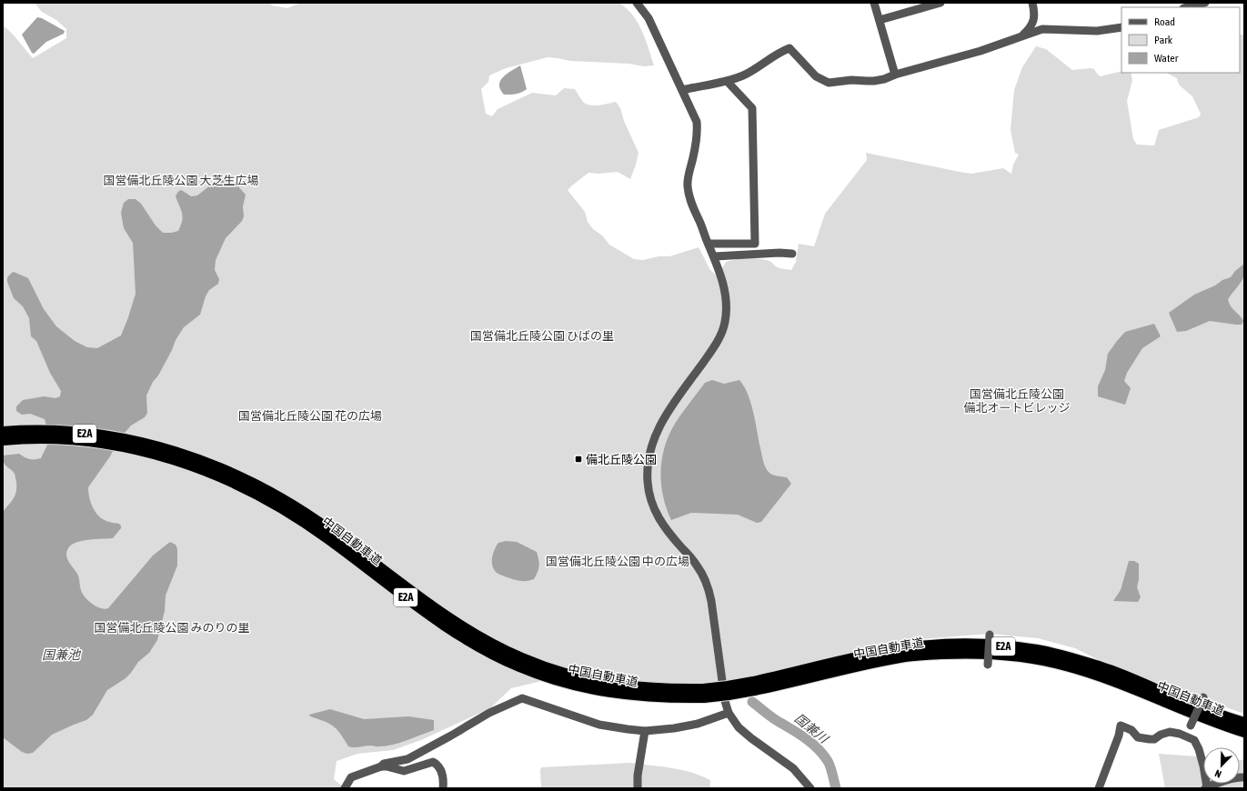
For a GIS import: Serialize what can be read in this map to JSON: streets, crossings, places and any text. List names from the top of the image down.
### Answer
{
  "streets": {
    "highway": ["E2A", "中国自動車道"]
  },
  "water": ["国兼池", "国兼川"],
  "parks": [
    "国営備北丘陵公園 大芝生広場",
    "国営備北丘陵公園 ひばの里",
    "国営備北丘陵公園 備北オートビレッジ",
    "国営備北丘陵公園 花の広場",
    "国営備北丘陵公園 中の広場",
    "国営備北丘陵公園 みのりの里"
  ],
  "places": {
    "transit": ["備北丘陵公園"]
  },
  "legend": ["Road", "Park", "Water"],
  "north": "bottom left"
}
